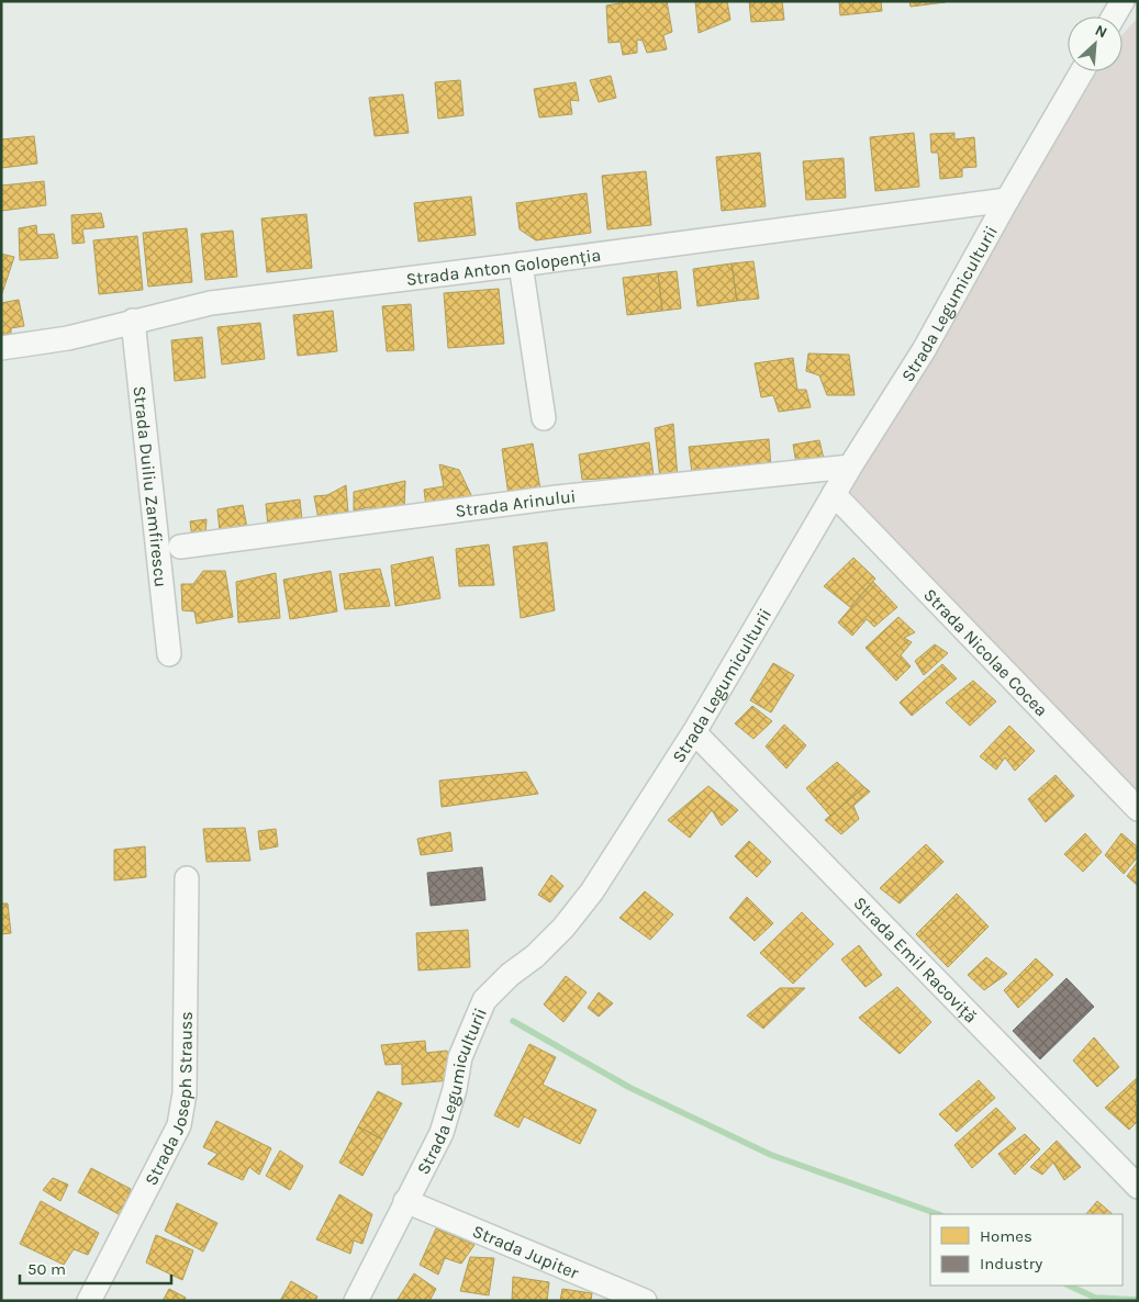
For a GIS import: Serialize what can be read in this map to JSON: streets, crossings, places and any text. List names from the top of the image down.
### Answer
{
  "streets": {
    "street": [
      "Strada Anton Golopenția",
      "Strada Legumiculturii",
      "Strada Duiliu Zamfirescu",
      "Strada Arinului",
      "Strada Nicolae Cocea",
      "Strada Emil Racoviță",
      "Strada Joseph Strauss",
      "Strada Jupiter"
    ]
  },
  "crossings": [
    ["Strada Anton Golopenția", "Strada Legumiculturii"],
    ["Strada Anton Golopenția", "Strada Duiliu Zamfirescu"],
    ["Strada Legumiculturii", "Strada Arinului"],
    ["Strada Legumiculturii", "Strada Nicolae Cocea"],
    ["Strada Legumiculturii", "Strada Emil Racoviță"],
    ["Strada Legumiculturii", "Strada Jupiter"]
  ],
  "legend": ["Homes", "Industry"],
  "scale_bar": "50 m",
  "north": "top right"
}
